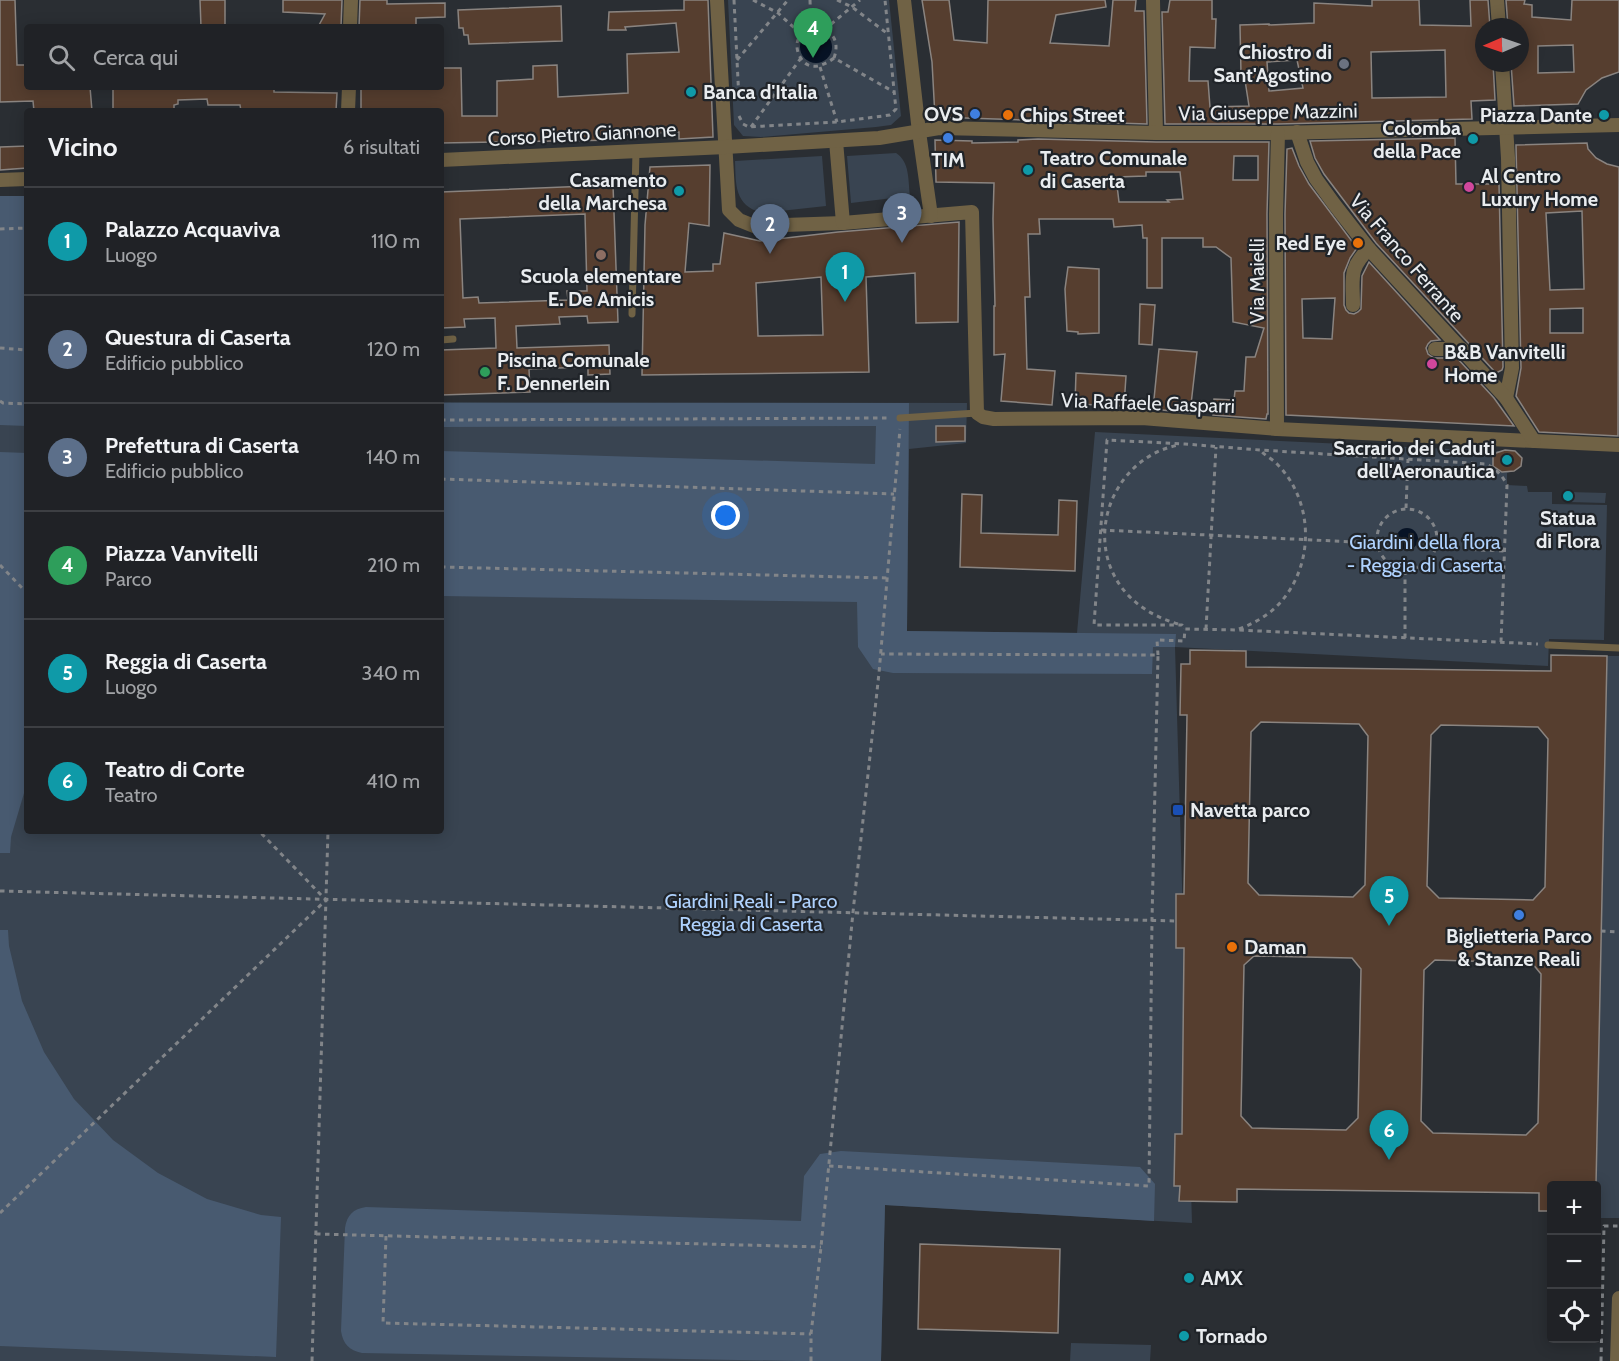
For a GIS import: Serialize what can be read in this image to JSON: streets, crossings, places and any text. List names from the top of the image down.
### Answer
{
  "streets": {
    "street": [
      "Via Giuseppe Mazzini",
      "Corso Pietro Giannone",
      "Via Franco Ferrante",
      "Via Maielli",
      "Via Raffaele Gasparri"
    ]
  },
  "crossings": [
    ["Via Giuseppe Mazzini", "Corso Pietro Giannone"],
    ["Via Giuseppe Mazzini", "Via Franco Ferrante"],
    ["Via Giuseppe Mazzini", "Via Maielli"],
    ["Via Franco Ferrante", "Via Raffaele Gasparri"],
    ["Via Maielli", "Via Raffaele Gasparri"]
  ],
  "parks": ["Giardini della flora - Reggia di Caserta", "Giardini Reali - Parco Reggia di Caserta"],
  "places": {
    "other": [
      "Chiostro di Sant'Agostino",
      "Banca d'Italia",
      "OVS",
      "Chips Street",
      "Piazza Dante",
      "TIM",
      "Colomba della Pace",
      "Teatro Comunale di Caserta",
      "Al Centro Luxury Home",
      "Casamento della Marchesa",
      "Red Eye",
      "Scuola elementare E. De Amicis",
      "B&B Vanvitelli Home",
      "Piscina Comunale F. Dennerlein",
      "Sacrario dei Caduti dell'Aeronautica",
      "Statua di Flora",
      "Biglietteria Parco & Stanze Reali",
      "Daman",
      "AMX",
      "Tornado"
    ],
    "transit": ["Navetta parco"]
  },
  "north": "left",
  "page": {
    "pins": [
      "4",
      "3",
      "2",
      "1",
      "5",
      "6"
    ],
    "search": "Cerca qui",
    "heading": ["Vicino", "6 risultati"],
    "list": [
      {
        "mark": "1",
        "name": "Palazzo Acquaviva",
        "note": "Luogo",
        "value": "110 m"
      },
      {
        "mark": "2",
        "name": "Questura di Caserta",
        "note": "Edificio pubblico",
        "value": "120 m"
      },
      {
        "mark": "3",
        "name": "Prefettura di Caserta",
        "note": "Edificio pubblico",
        "value": "140 m"
      },
      {
        "mark": "4",
        "name": "Piazza Vanvitelli",
        "note": "Parco",
        "value": "210 m"
      },
      {
        "mark": "5",
        "name": "Reggia di Caserta",
        "note": "Luogo",
        "value": "340 m"
      },
      {
        "mark": "6",
        "name": "Teatro di Corte",
        "note": "Teatro",
        "value": "410 m"
      }
    ],
    "map_buttons": ["+", "−"]
  }
}
